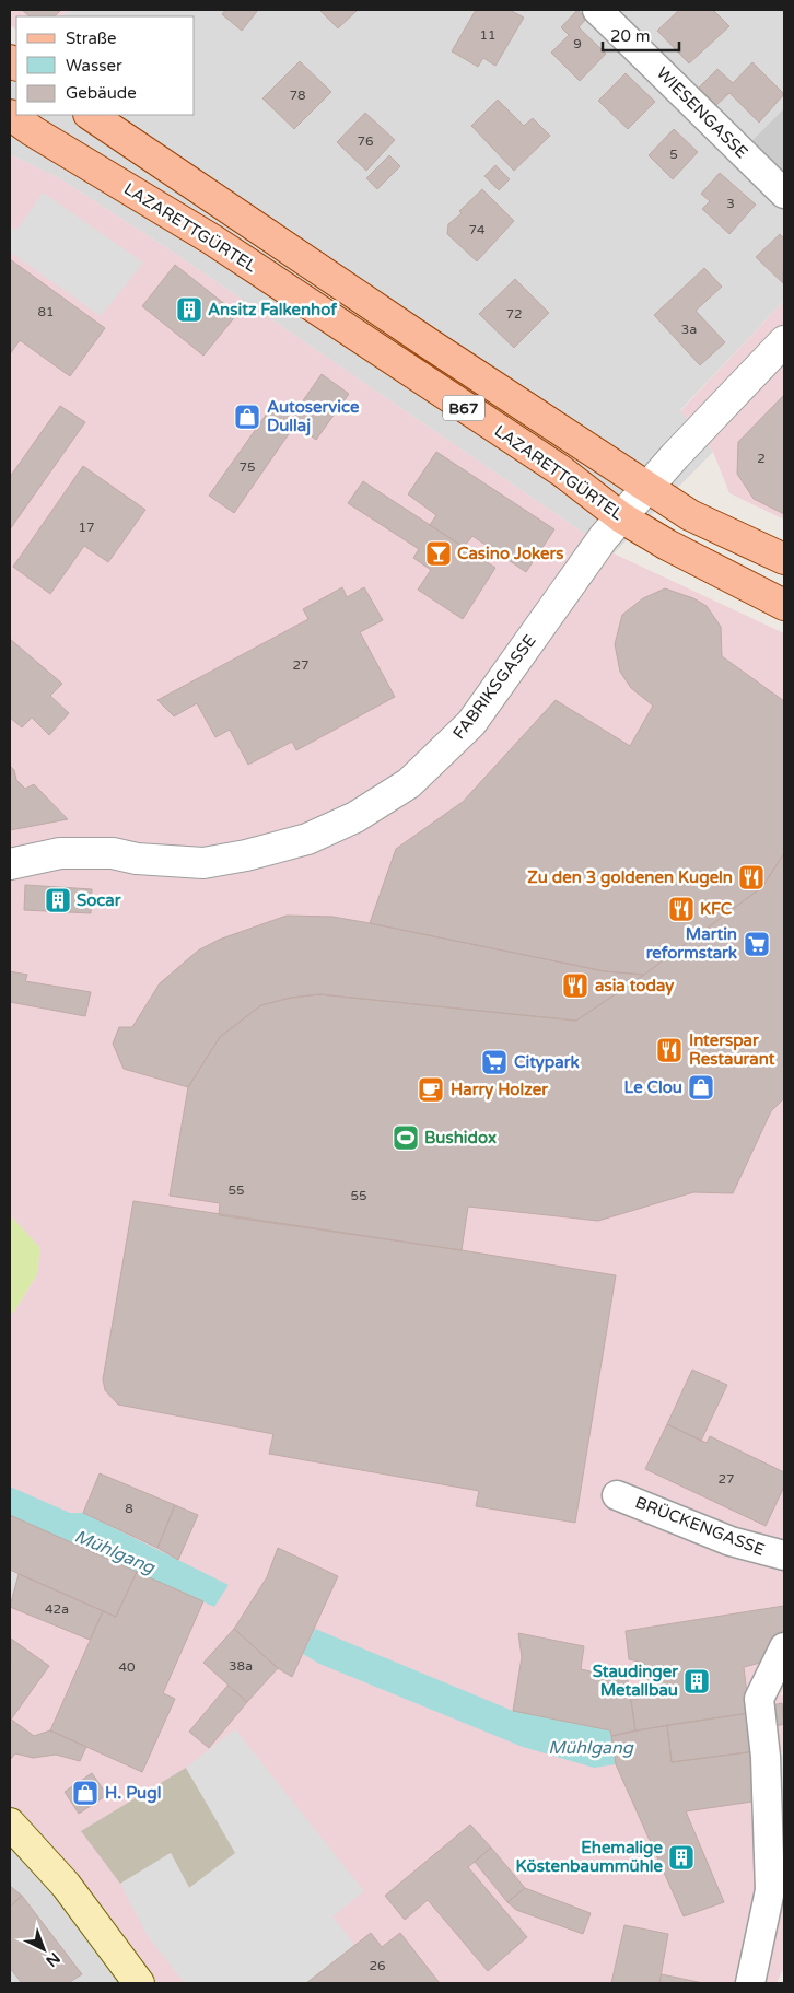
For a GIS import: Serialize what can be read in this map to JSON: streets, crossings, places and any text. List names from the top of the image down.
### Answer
{
  "streets": {
    "main road": ["LAZARETTGÜRTEL", "B67"],
    "street": ["WIESENGASSE", "FABRIKSGASSE", "BRÜCKENGASSE"]
  },
  "crossings": [
    ["LAZARETTGÜRTEL", "FABRIKSGASSE"],
    ["B67", "FABRIKSGASSE"]
  ],
  "water": ["Mühlgang"],
  "places": {
    "building": [
      "Ansitz Falkenhof",
      "Socar",
      "Staudinger Metallbau",
      "Ehemalige Köstenbaummühle"
    ],
    "shop": ["Autoservice Dullaj", "Le Clou", "H. Pugl"],
    "bar": ["Casino Jokers"],
    "restaurant": [
      "Zu den 3 goldenen Kugeln",
      "KFC",
      "asia today",
      "Interspar Restaurant"
    ],
    "supermarket": ["Martin reformstark", "Citypark"],
    "cafe": ["Harry Holzer"],
    "sports": ["Bushidox"]
  },
  "house_numbers": [
    "11",
    "9",
    "78",
    "76",
    "5",
    "3",
    "74",
    "81",
    "72",
    "3a",
    "2",
    "75",
    "17",
    "27",
    "55",
    "55",
    "27",
    "8",
    "42a",
    "38a",
    "40",
    "26"
  ],
  "legend": ["Straße", "Wasser", "Gebäude"],
  "scale_bar": "20 m",
  "north": "bottom right"
}
